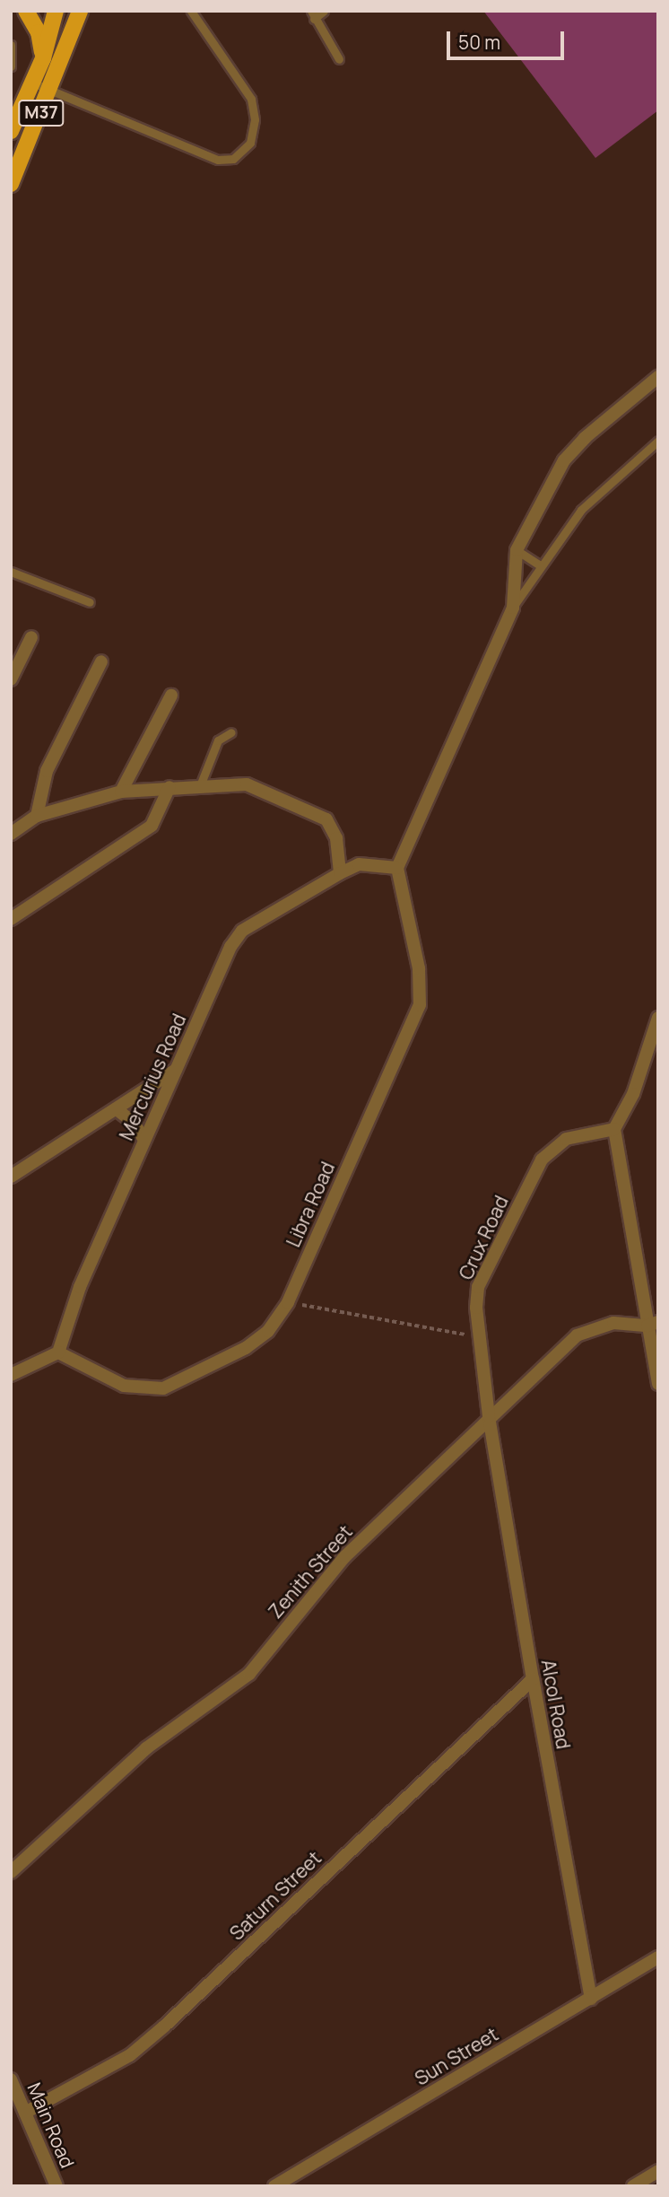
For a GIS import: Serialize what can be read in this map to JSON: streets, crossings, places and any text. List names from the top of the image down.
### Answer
{
  "streets": {
    "main road": ["M37"],
    "street": [
      "Mercurius Road",
      "Libra Road",
      "Crux Road",
      "Zenith Street",
      "Alcol Road",
      "Saturn Street",
      "Sun Street",
      "Main Road"
    ]
  },
  "crossings": [
    ["Mercurius Road", "Libra Road"],
    ["Crux Road", "Zenith Street"],
    ["Crux Road", "Alcol Road"],
    ["Zenith Street", "Alcol Road"],
    ["Alcol Road", "Saturn Street"],
    ["Alcol Road", "Sun Street"],
    ["Saturn Street", "Main Road"]
  ],
  "scale_bar": "50 m"
}
